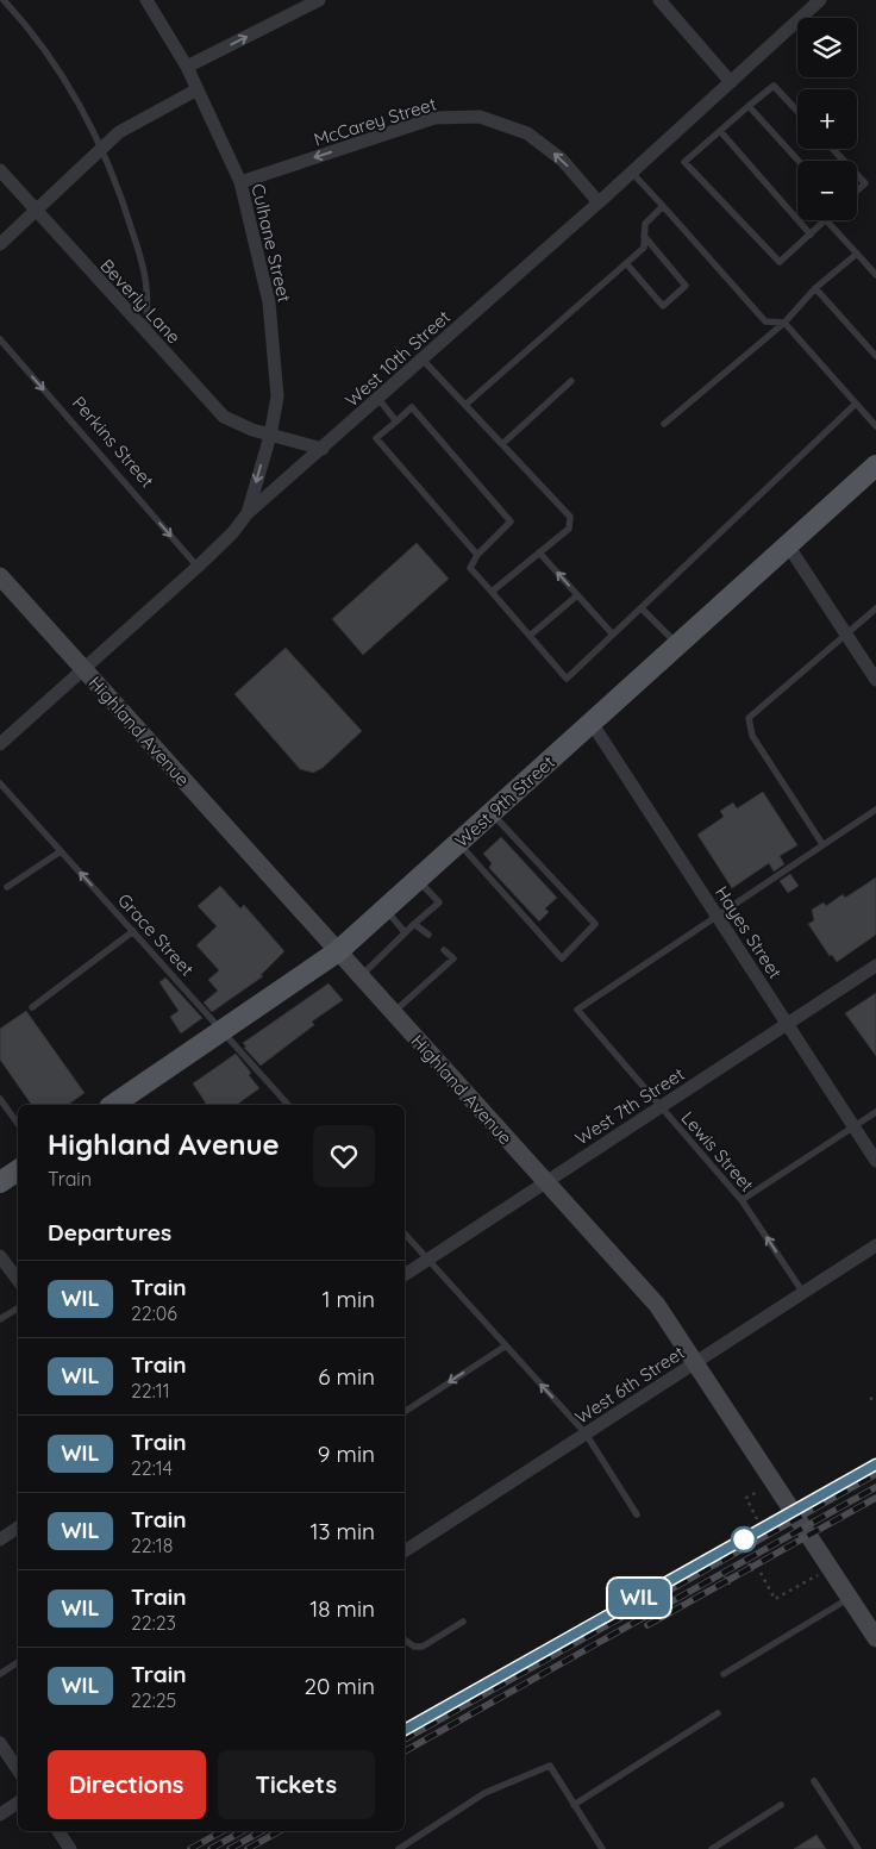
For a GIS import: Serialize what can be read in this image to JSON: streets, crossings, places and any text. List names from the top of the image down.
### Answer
{
  "streets": {
    "main road": ["Highland Avenue", "West 9th Street"],
    "street": [
      "McCarey Street",
      "Culhane Street",
      "Beverly Lane",
      "West 10th Street",
      "Hayes Street",
      "West 7th Street",
      "West 6th Street"
    ],
    "lane": ["Perkins Street", "Grace Street", "Lewis Street"]
  },
  "crossings": [
    ["McCarey Street", "Culhane Street"],
    ["McCarey Street", "West 10th Street"],
    ["Culhane Street", "Beverly Lane"],
    ["Culhane Street", "West 10th Street"],
    ["West 10th Street", "Perkins Street"],
    ["West 10th Street", "Highland Avenue"],
    ["Highland Avenue", "West 9th Street"],
    ["Highland Avenue", "West 7th Street"],
    ["Highland Avenue", "West 6th Street"],
    ["West 9th Street", "Hayes Street"],
    ["West 9th Street", "Grace Street"],
    ["Hayes Street", "West 7th Street"],
    ["Hayes Street", "Lewis Street"],
    ["West 7th Street", "Lewis Street"],
    ["Lewis Street", "West 6th Street"]
  ],
  "one_way": ["McCarey Street", "Perkins Street"],
  "page": {
    "on_map": "WIL",
    "map_buttons": ["+", "−"],
    "heading": [
      ["Highland Avenue", "Train"],
      "Departures"
    ],
    "list": [
      {
        "mark": "WIL",
        "name": "Train",
        "note": "22:06",
        "value": "1 min"
      },
      {
        "mark": "WIL",
        "name": "Train",
        "note": "22:11",
        "value": "6 min"
      },
      {
        "mark": "WIL",
        "name": "Train",
        "note": "22:14",
        "value": "9 min"
      },
      {
        "mark": "WIL",
        "name": "Train",
        "note": "22:18",
        "value": "13 min"
      },
      {
        "mark": "WIL",
        "name": "Train",
        "note": "22:23",
        "value": "18 min"
      },
      {
        "mark": "WIL",
        "name": "Train",
        "note": "22:25",
        "value": "20 min"
      }
    ],
    "buttons": ["Directions", "Tickets"]
  }
}
